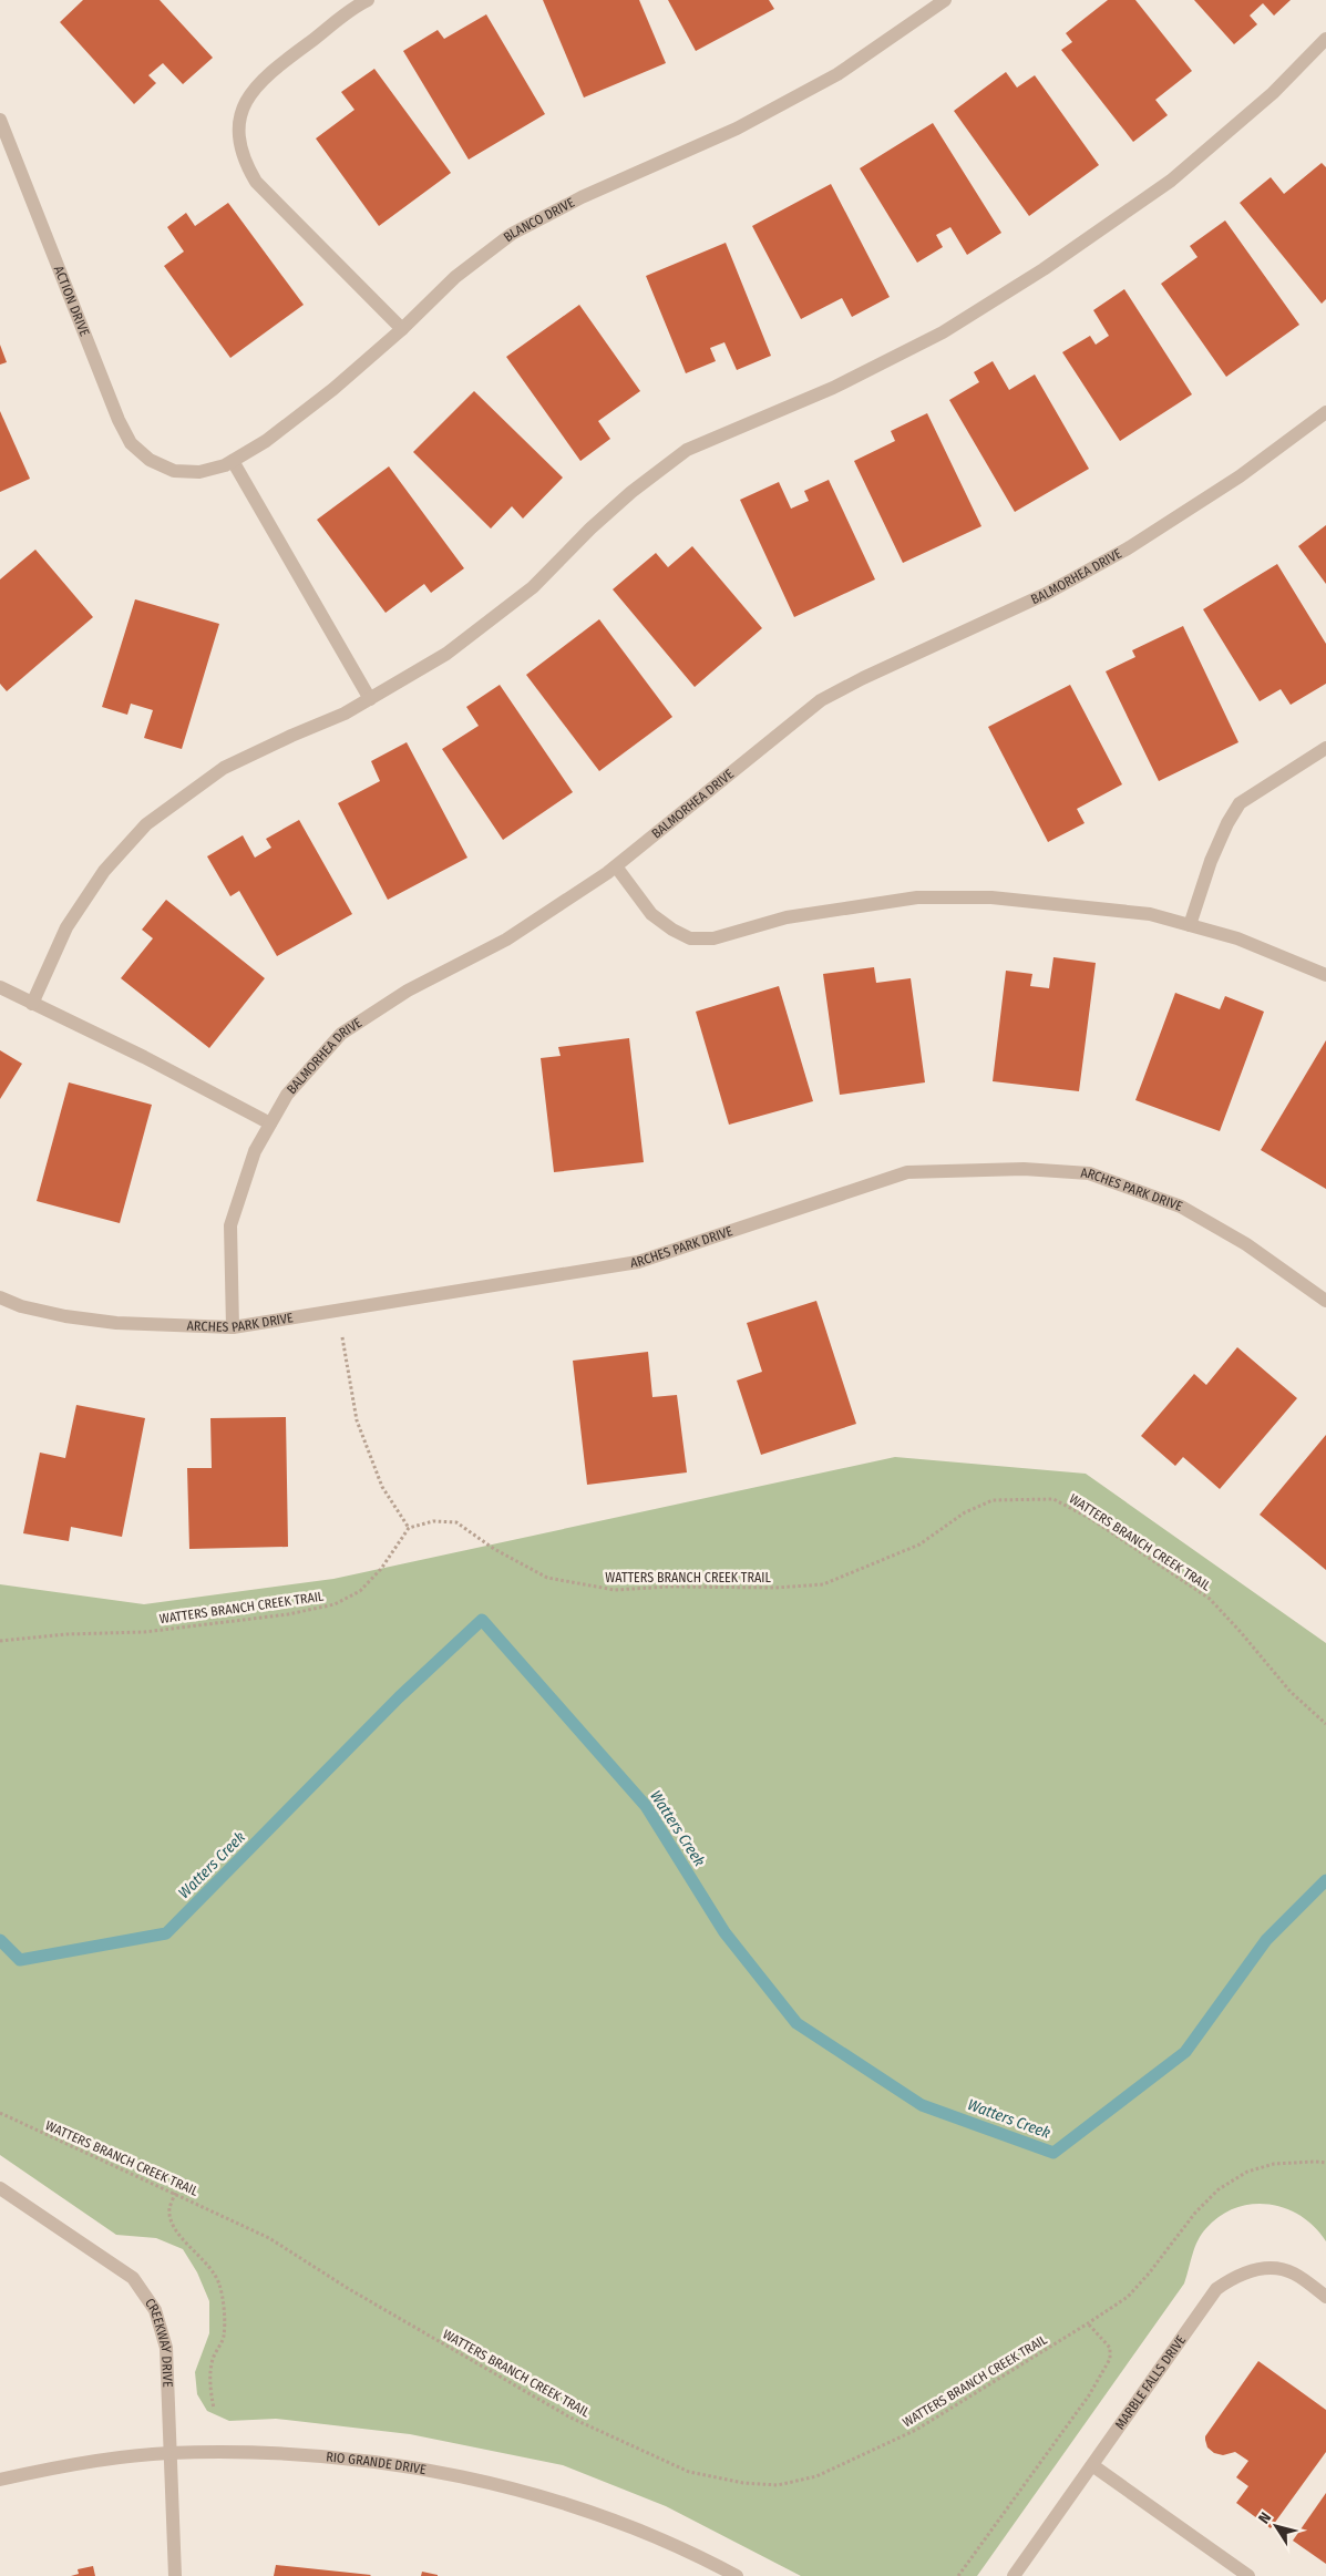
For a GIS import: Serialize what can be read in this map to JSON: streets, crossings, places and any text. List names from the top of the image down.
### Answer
{
  "streets": {
    "street": [
      "BLANCO DRIVE",
      "ACTION DRIVE",
      "BALMORHEA DRIVE",
      "ARCHES PARK DRIVE",
      "CREEKWAY DRIVE",
      "MARBLE FALLS DRIVE",
      "RIO GRANDE DRIVE"
    ],
    "path": ["WATTERS BRANCH CREEK TRAIL"]
  },
  "crossings": [
    ["BLANCO DRIVE", "ACTION DRIVE"],
    ["BALMORHEA DRIVE", "ARCHES PARK DRIVE"],
    ["CREEKWAY DRIVE", "RIO GRANDE DRIVE"]
  ],
  "water": ["Watters Creek"],
  "north": "top left"
}
